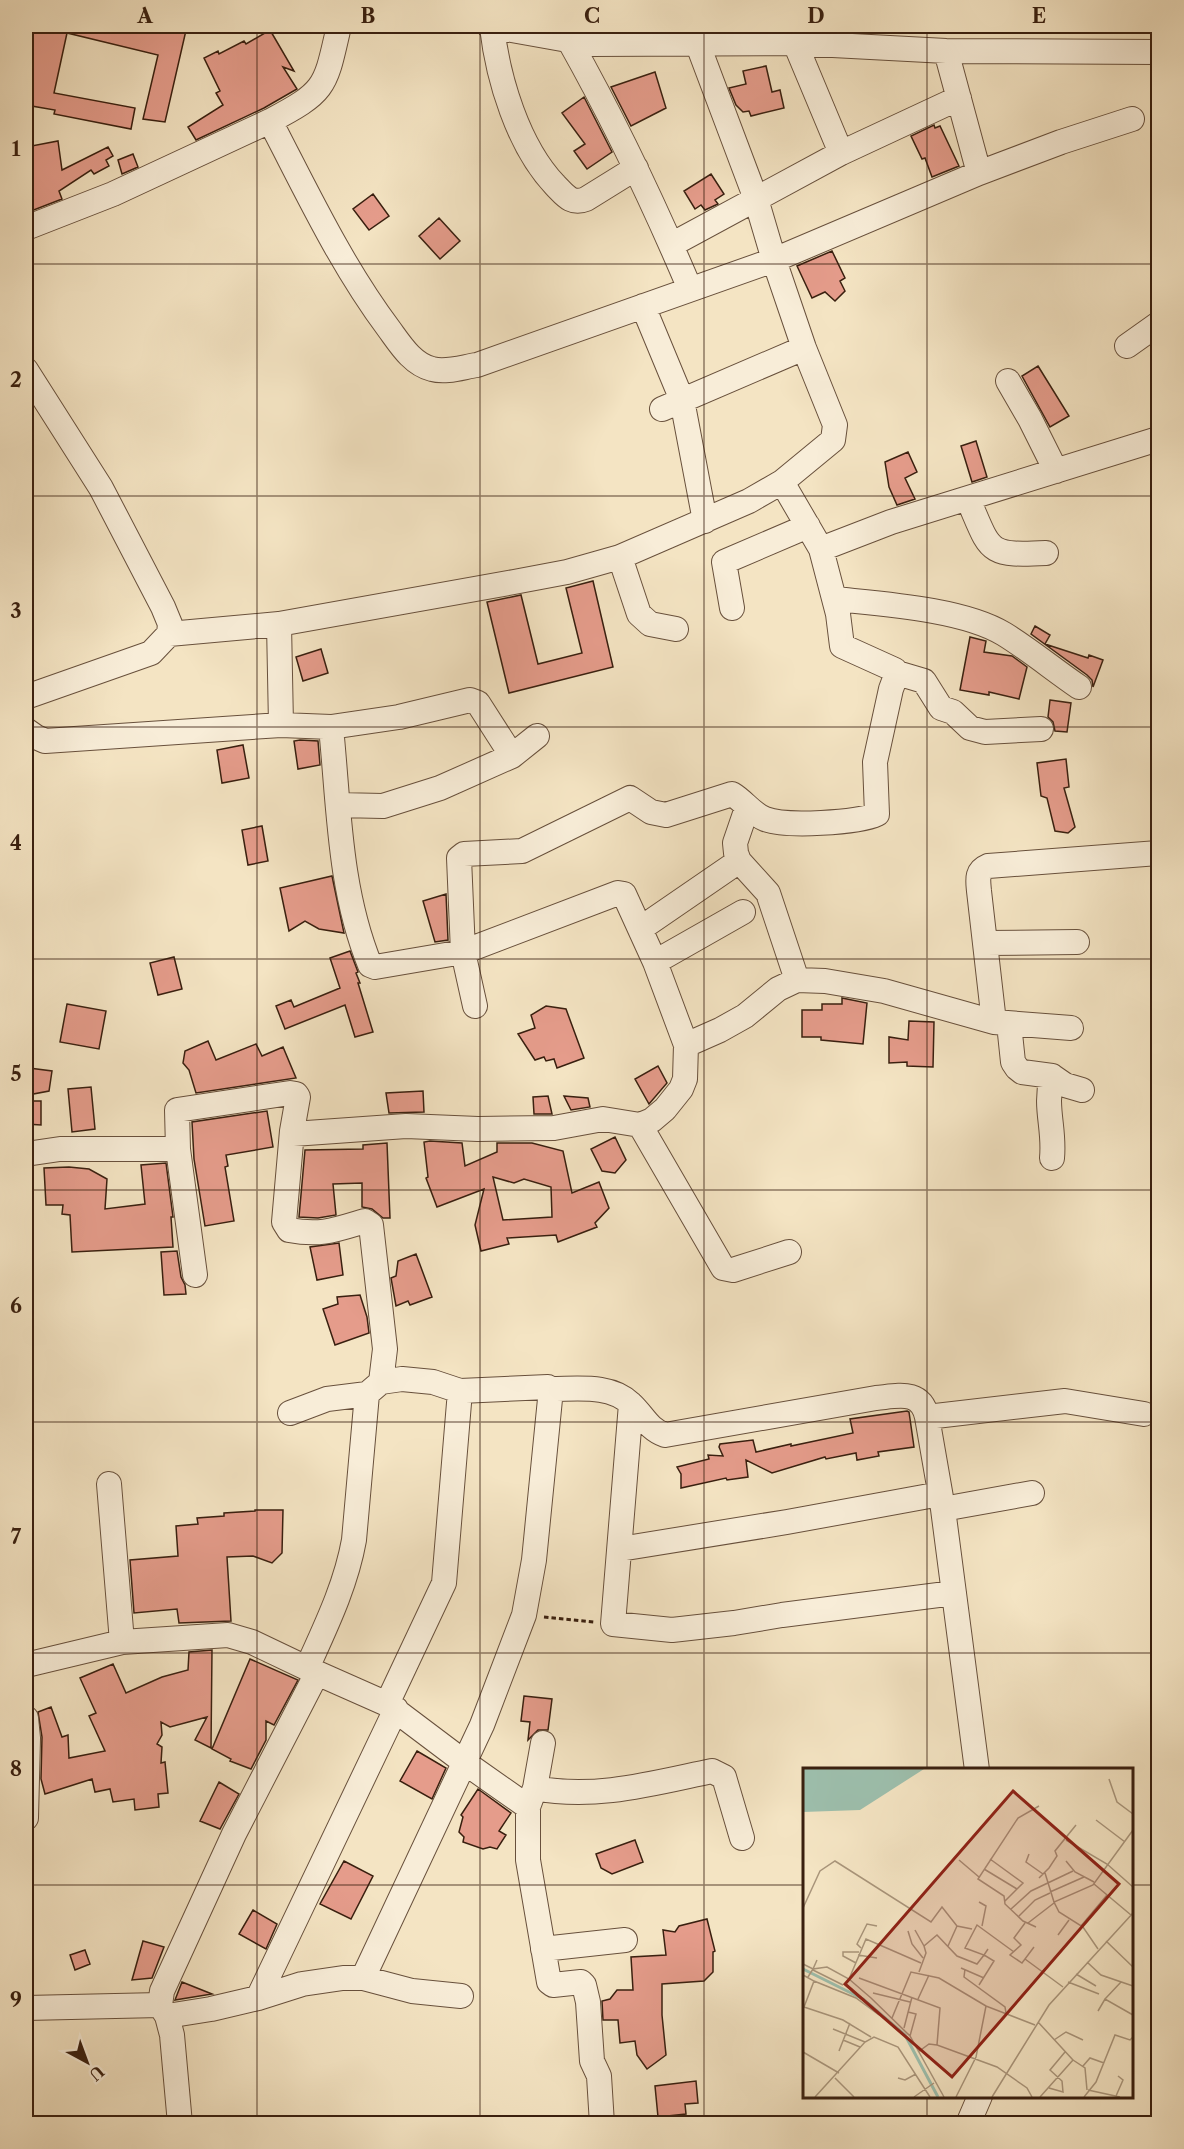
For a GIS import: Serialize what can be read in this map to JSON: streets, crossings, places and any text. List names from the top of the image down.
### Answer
{
  "north": "bottom right",
  "grid": {
    "columns": [
      "A",
      "B",
      "C",
      "D",
      "E"
    ],
    "rows": [
      "1",
      "2",
      "3",
      "4",
      "5",
      "6",
      "7",
      "8",
      "9"
    ]
  }
}
